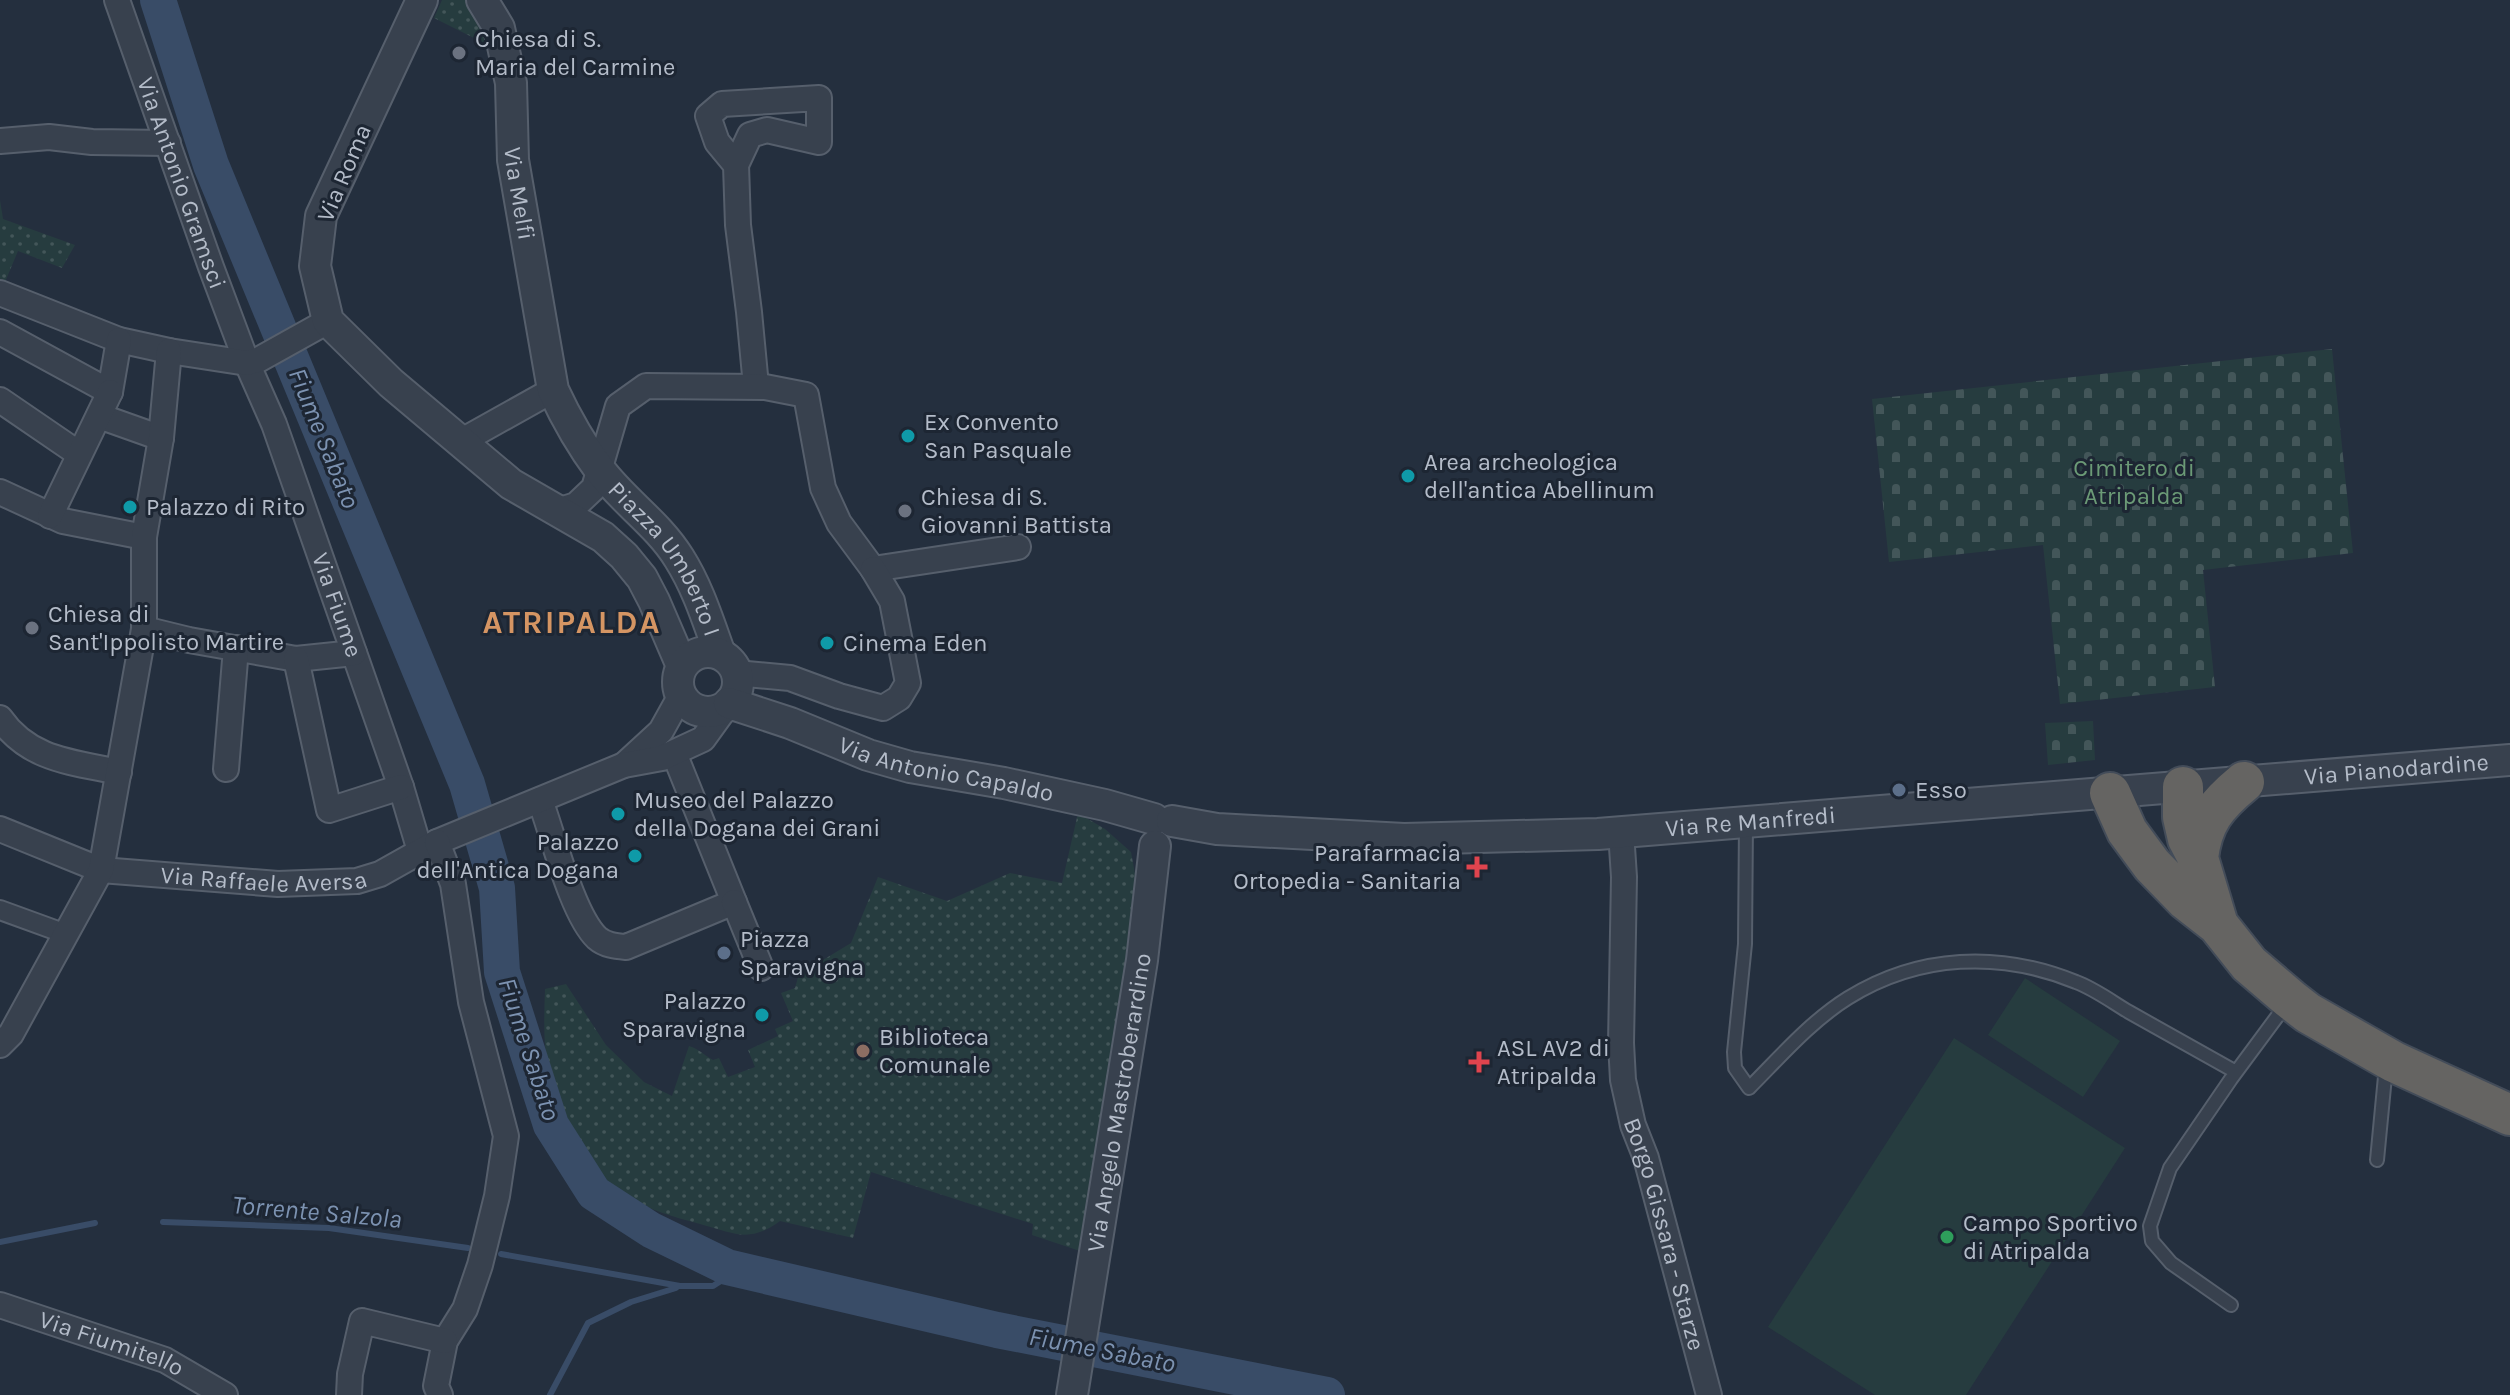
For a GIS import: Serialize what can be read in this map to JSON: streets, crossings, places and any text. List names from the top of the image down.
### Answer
{
  "streets": {
    "street": [
      "Via Roma",
      "Via Antonio Gramsci",
      "Via Melfi",
      "Piazza Umberto I",
      "Via Fiume",
      "Via Antonio Capaldo",
      "Via Pianodardine",
      "Via Re Manfredi",
      "Via Raffaele Aversa",
      "Via Angelo Mastroberardino",
      "Borgo Gissara - Starze",
      "Via Fiumitello"
    ]
  },
  "crossings": [
    ["Via Antonio Gramsci", "Via Fiume"],
    ["Via Melfi", "Piazza Umberto I"],
    ["Via Fiume", "Via Raffaele Aversa"],
    ["Via Antonio Capaldo", "Via Re Manfredi"],
    ["Via Antonio Capaldo", "Via Angelo Mastroberardino"],
    ["Via Pianodardine", "Via Re Manfredi"],
    ["Via Re Manfredi", "Via Angelo Mastroberardino"],
    ["Via Re Manfredi", "Borgo Gissara - Starze"]
  ],
  "districts": ["ATRIPALDA"],
  "water": ["Fiume Sabato", "Torrente Salzola"],
  "parks": ["Cimitero di Atripalda"],
  "places": {
    "other": [
      "Chiesa di S. Maria del Carmine",
      "Ex Convento San Pasquale",
      "Area archeologica dell'antica Abellinum",
      "Palazzo di Rito",
      "Chiesa di S. Giovanni Battista",
      "Chiesa di Sant'Ippolisto Martire",
      "Cinema Eden",
      "Esso",
      "Museo del Palazzo della Dogana dei Grani",
      "Palazzo dell'Antica Dogana",
      "Piazza Sparavigna",
      "Palazzo Sparavigna",
      "Biblioteca Comunale",
      "Campo Sportivo di Atripalda"
    ],
    "health": ["Parafarmacia Ortopedia - Sanitaria", "ASL AV2 di Atripalda"]
  }
}
